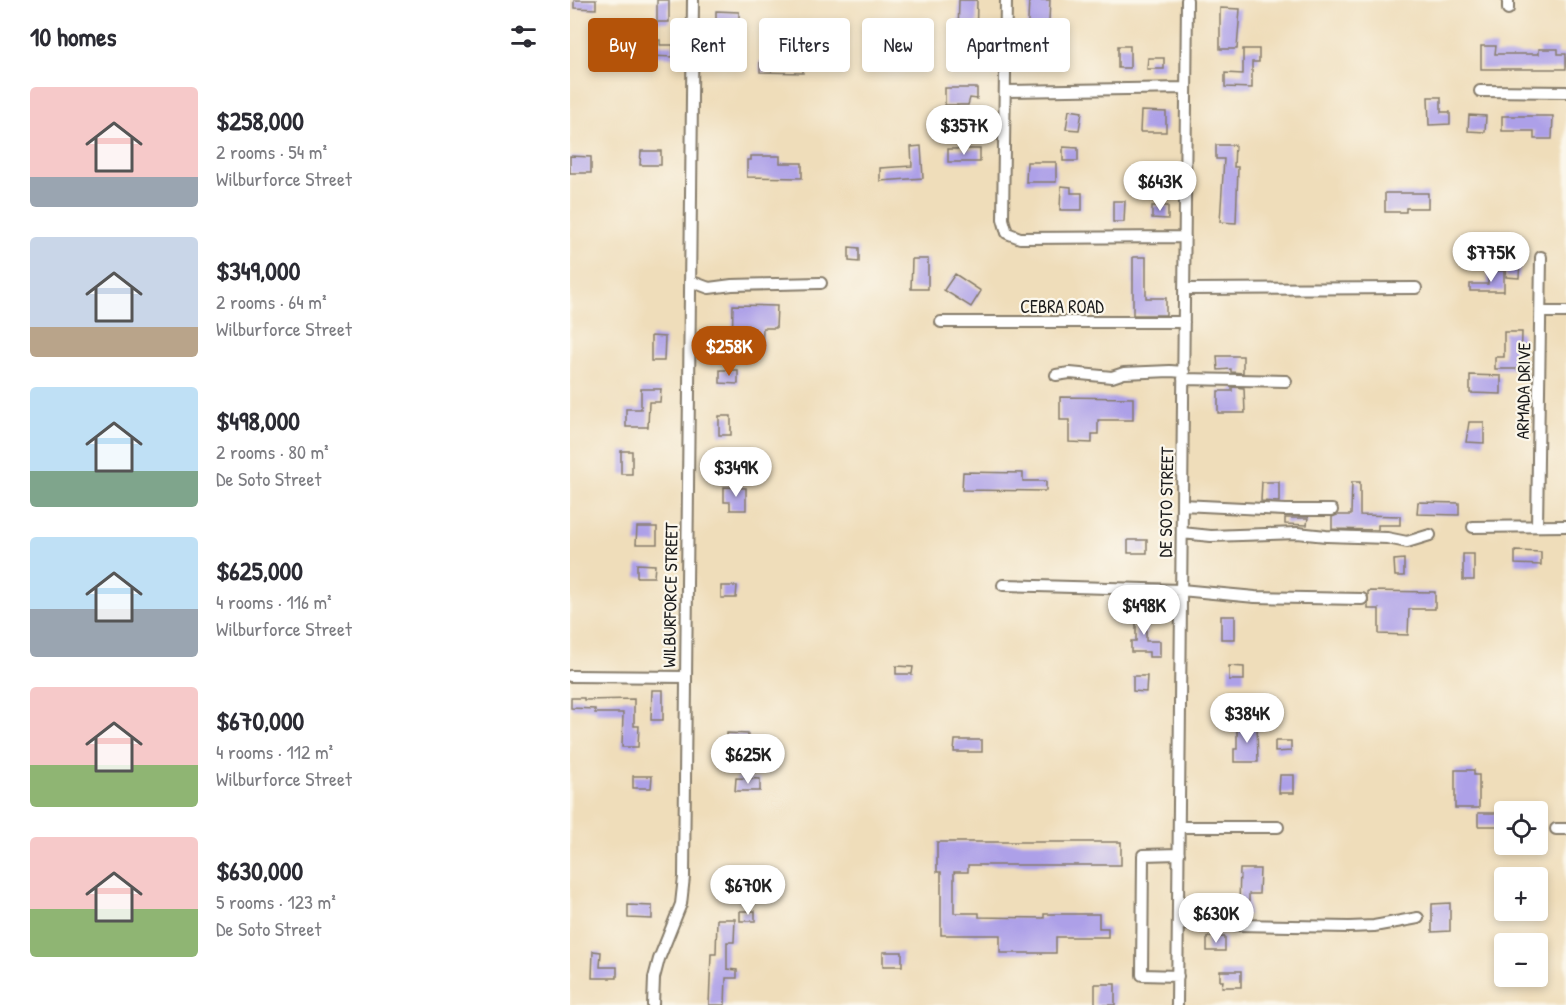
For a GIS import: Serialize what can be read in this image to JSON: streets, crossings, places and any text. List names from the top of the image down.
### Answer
{
  "streets": {
    "street": [
      "CEBRA ROAD",
      "ARMADA DRIVE",
      "DE SOTO STREET",
      "WILBURFORCE STREET"
    ]
  },
  "crossings": [
    ["CEBRA ROAD", "DE SOTO STREET"]
  ],
  "page": {
    "heading": "10 homes",
    "chip": [
      "Buy",
      "Rent",
      "Filters",
      "New",
      "Apartment"
    ],
    "list": [
      {
        "name": "$258,000",
        "note": "2 rooms · 54 m² · Wilburforce Street"
      },
      {
        "name": "$349,000",
        "note": "2 rooms · 64 m² · Wilburforce Street"
      },
      {
        "name": "$498,000",
        "note": "2 rooms · 80 m² · De Soto Street"
      },
      {
        "name": "$625,000",
        "note": "4 rooms · 116 m² · Wilburforce Street"
      },
      {
        "name": "$670,000",
        "note": "4 rooms · 112 m² · Wilburforce Street"
      },
      {
        "name": "$630,000",
        "note": "5 rooms · 123 m² · De Soto Street"
      }
    ],
    "price": [
      "$357K",
      "$643K",
      "$775K",
      "$258K",
      "$349K",
      "$498K",
      "$384K",
      "$625K",
      "$670K",
      "$630K"
    ],
    "map_buttons": ["+", "−"]
  }
}
